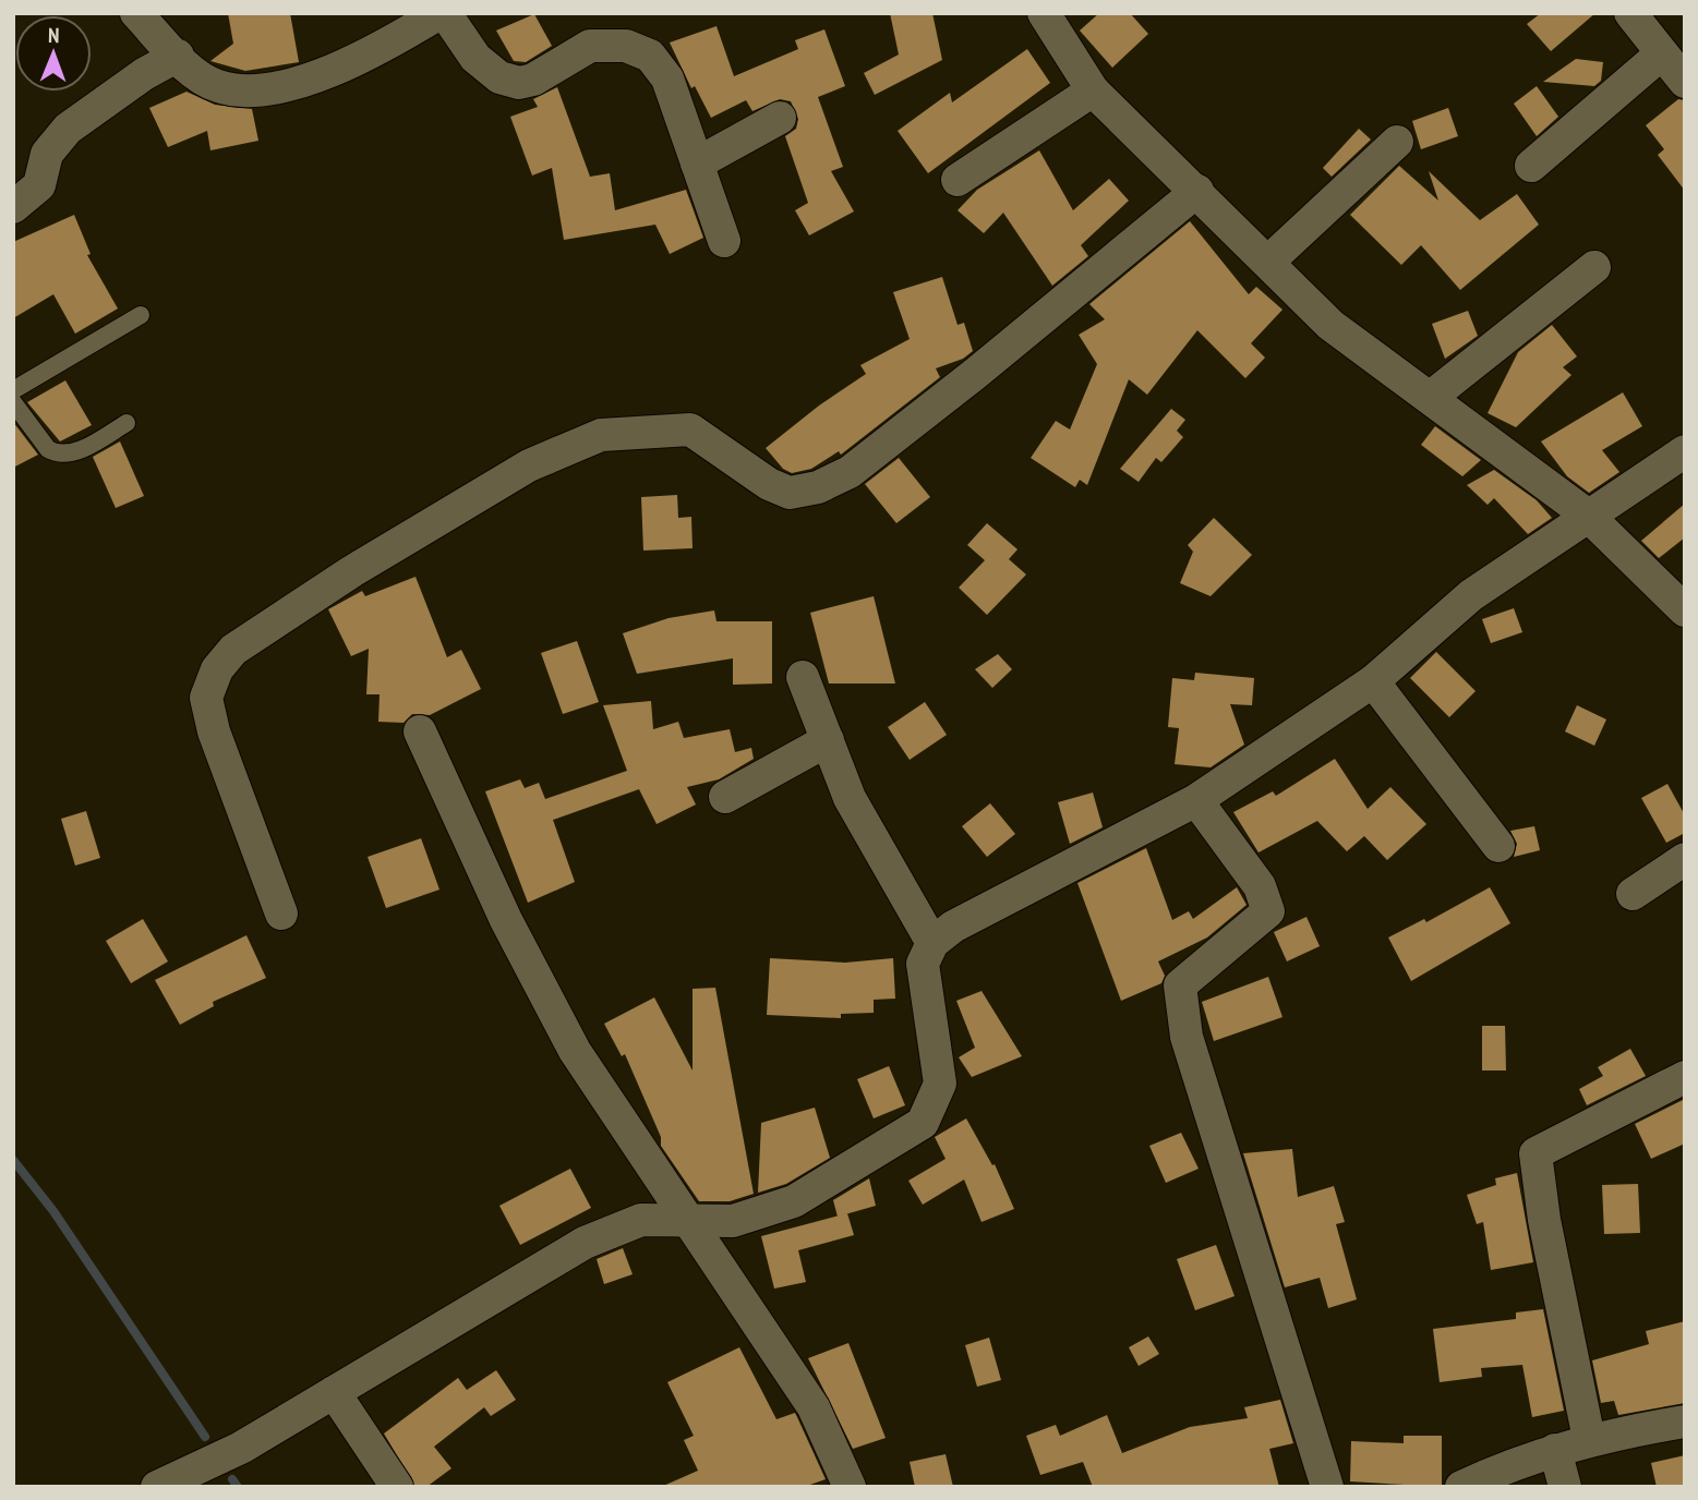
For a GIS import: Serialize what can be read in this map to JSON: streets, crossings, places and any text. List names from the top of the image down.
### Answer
{
  "north": "top"
}
